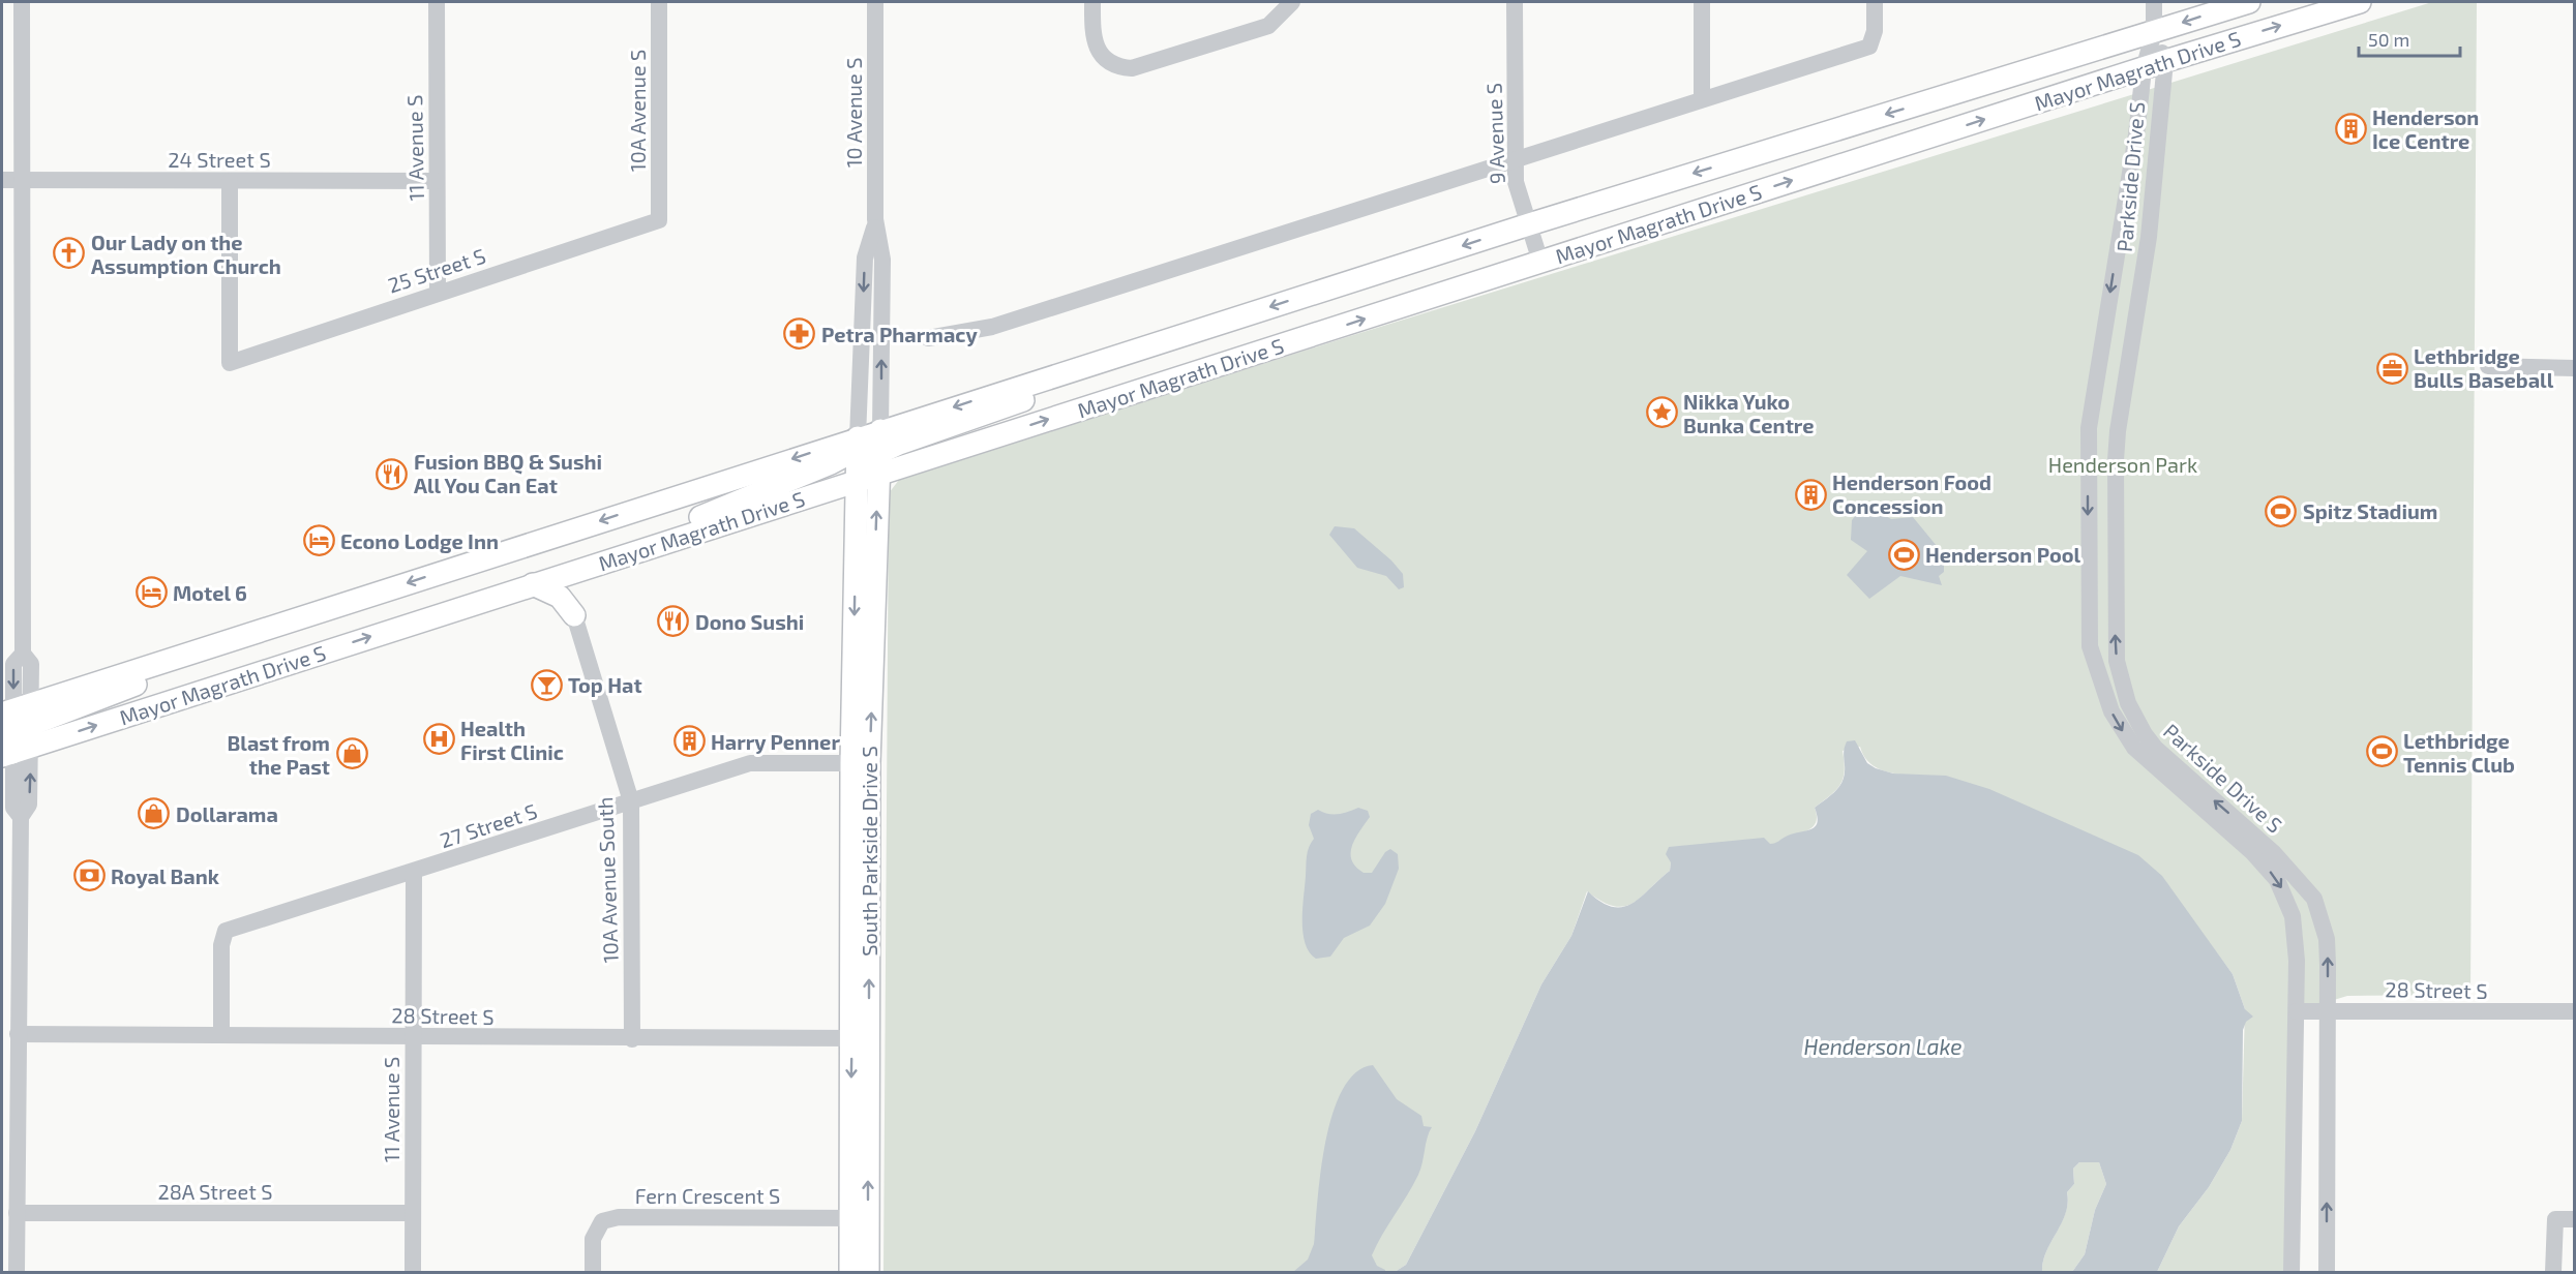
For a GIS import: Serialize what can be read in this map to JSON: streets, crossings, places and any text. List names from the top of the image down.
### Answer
{
  "streets": {
    "main road": ["Mayor Magrath Drive S", "South Parkside Drive S"],
    "street": [
      "10A Avenue S",
      "10 Avenue S",
      "9 Avenue S",
      "11 Avenue S",
      "24 Street S",
      "Parkside Drive S",
      "25 Street S",
      "27 Street S",
      "10A Avenue South",
      "28 Street S",
      "28A Street S",
      "Fern Crescent S"
    ]
  },
  "crossings": [
    ["Mayor Magrath Drive S", "10 Avenue S"],
    ["Mayor Magrath Drive S", "9 Avenue S"],
    ["Mayor Magrath Drive S", "Parkside Drive S"],
    ["Mayor Magrath Drive S", "South Parkside Drive S"],
    ["10A Avenue S", "25 Street S"],
    ["10 Avenue S", "South Parkside Drive S"],
    ["11 Avenue S", "24 Street S"],
    ["11 Avenue S", "25 Street S"],
    ["11 Avenue S", "27 Street S"],
    ["11 Avenue S", "28 Street S"],
    ["11 Avenue S", "28A Street S"],
    ["24 Street S", "25 Street S"],
    ["Parkside Drive S", "28 Street S"],
    ["27 Street S", "South Parkside Drive S"],
    ["27 Street S", "10A Avenue South"],
    ["27 Street S", "28 Street S"],
    ["South Parkside Drive S", "28 Street S"],
    ["South Parkside Drive S", "Fern Crescent S"],
    ["10A Avenue South", "28 Street S"]
  ],
  "water": ["Henderson Lake"],
  "parks": ["Henderson Park"],
  "places": {
    "building": ["Henderson Ice Centre", "Henderson Food Concession", "Harry Penner"],
    "church": ["Our Lady on the Assumption Church"],
    "pharmacy": ["Petra Pharmacy"],
    "office": ["Lethbridge Bulls Baseball"],
    "place": ["Nikka Yuko Bunka Centre"],
    "restaurant": ["Fusion BBQ & Sushi All You Can Eat", "Dono Sushi"],
    "sports": ["Spitz Stadium", "Henderson Pool", "Lethbridge Tennis Club"],
    "hotel": ["Econo Lodge Inn", "Motel 6"],
    "bar": ["Top Hat"],
    "hospital": ["Health First Clinic"],
    "shop": ["Blast from the Past", "Dollarama"],
    "bank": ["Royal Bank"]
  },
  "scale_bar": "50 m"
}
